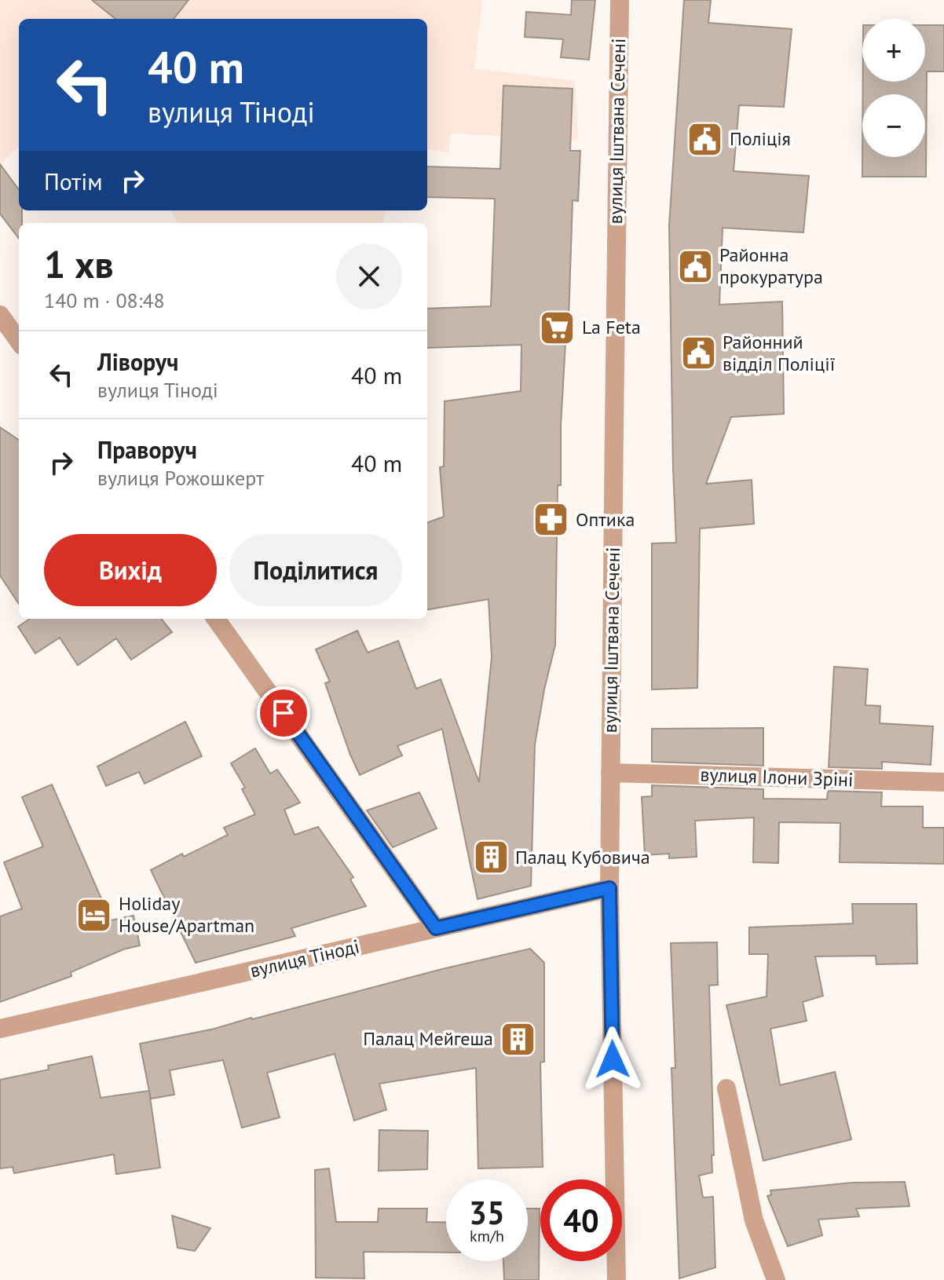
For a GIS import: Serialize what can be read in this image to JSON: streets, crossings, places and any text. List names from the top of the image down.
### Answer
{
  "streets": {
    "street": ["вулиця Іштвана Сечені", "вулиця Ілони Зріні", "вулиця Тіноді"]
  },
  "crossings": [
    ["вулиця Іштвана Сечені", "вулиця Ілони Зріні"],
    ["вулиця Іштвана Сечені", "вулиця Тіноді"]
  ],
  "places": {
    "public building": ["Поліція", "Районна прокуратура", "Районний відділ Поліції"],
    "supermarket": ["La Feta"],
    "pharmacy": ["Оптика"],
    "building": ["Палац Кубовича", "Палац Мейгеша"],
    "hotel": ["Holiday House/Apartman"]
  },
  "page": {
    "map_buttons": ["+", "−"],
    "turn": ["40 m", "вулиця Тіноді"],
    "then": "Потім",
    "heading": ["1 хв", "140 m · 08:48"],
    "list": [
      {
        "name": "Ліворуч",
        "note": "вулиця Тіноді",
        "value": "40 m"
      },
      {
        "name": "Праворуч",
        "note": "вулиця Рожошкерт",
        "value": "40 m"
      }
    ],
    "buttons": ["Вихід", "Поділитися"],
    "speed": "35 km/h",
    "limit": "40"
  }
}
